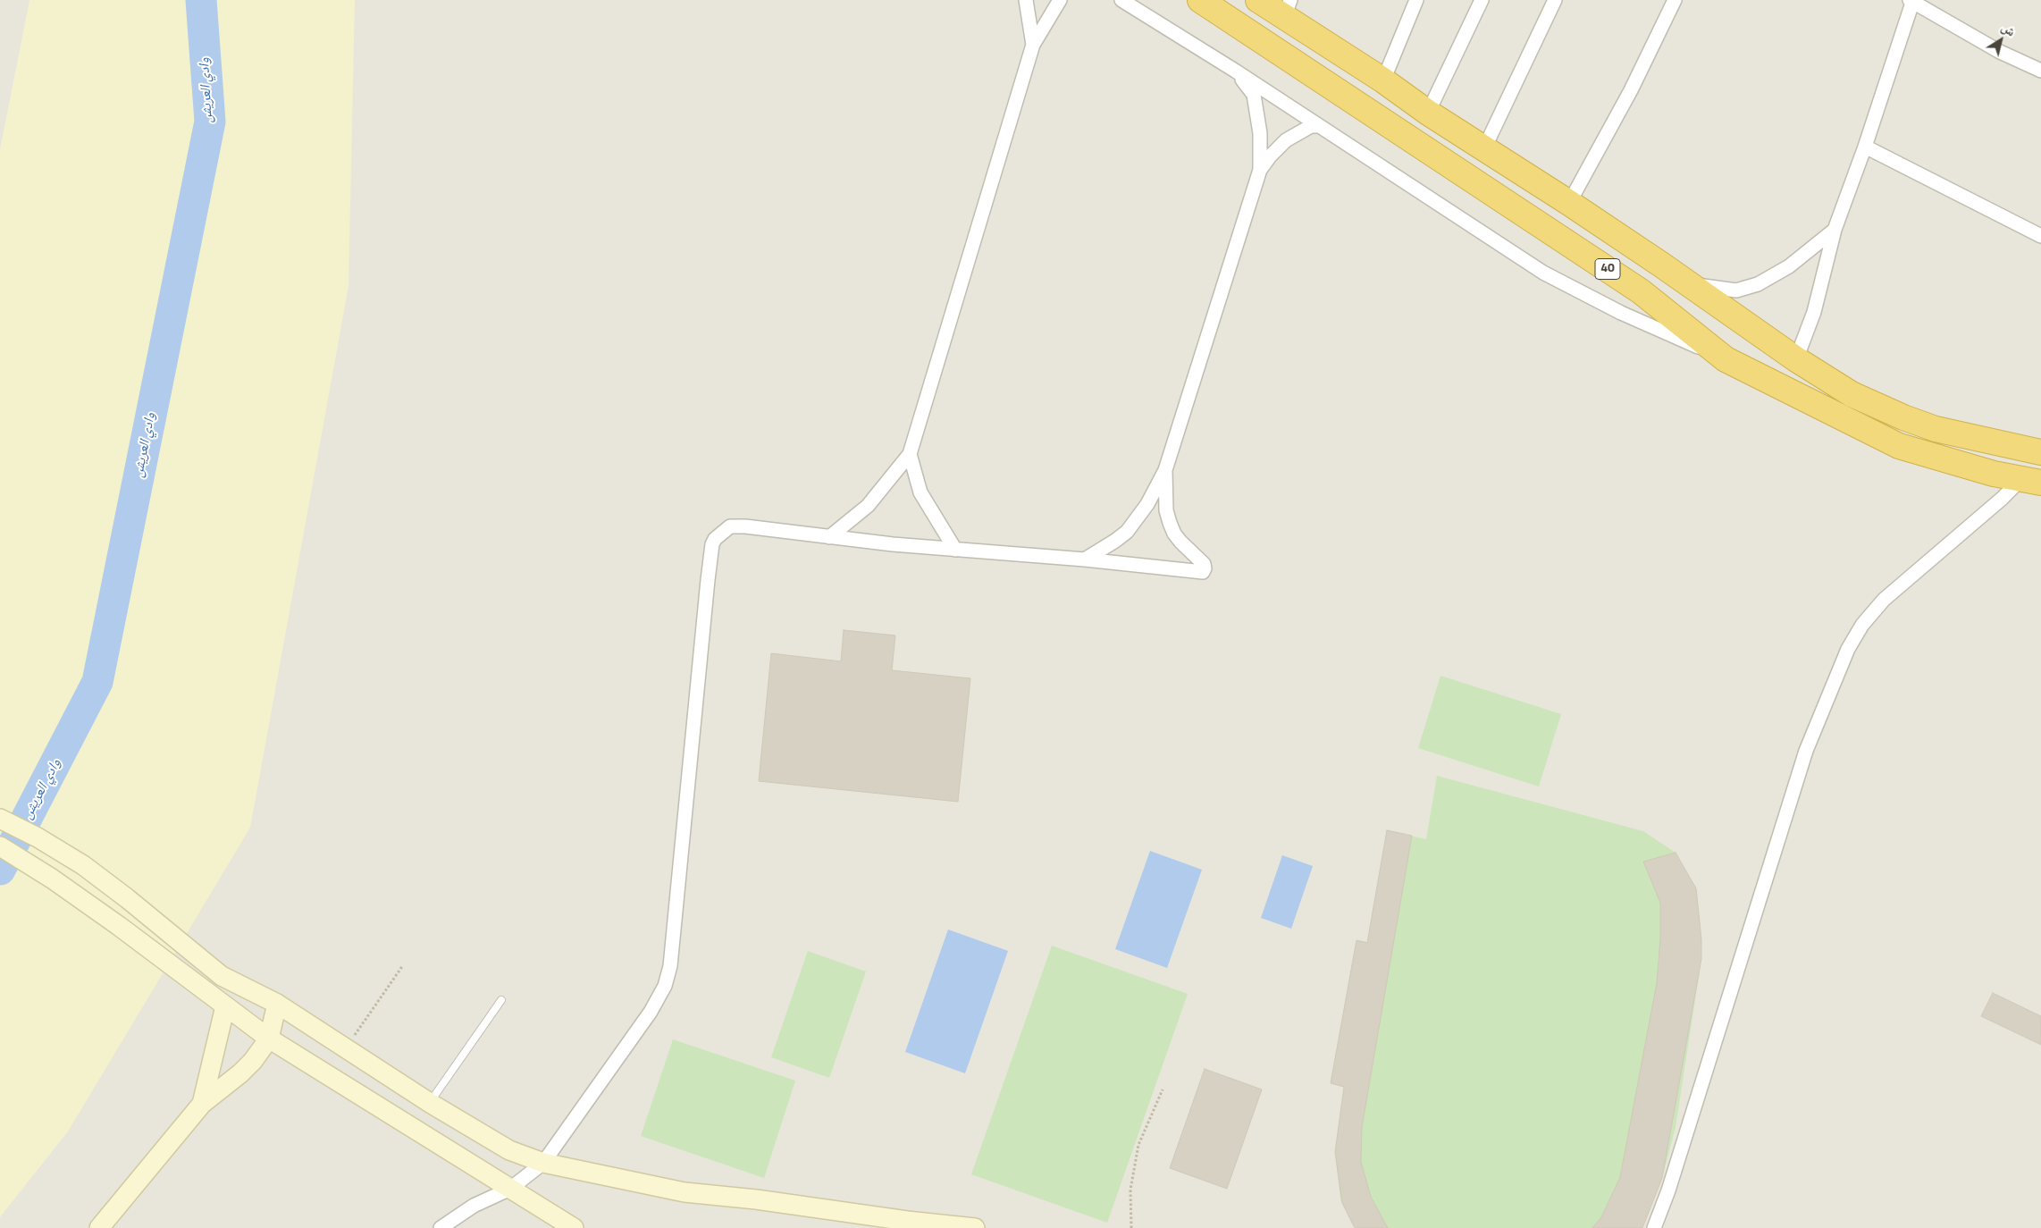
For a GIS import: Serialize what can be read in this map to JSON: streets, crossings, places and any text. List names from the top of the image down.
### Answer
{
  "streets": {
    "highway": ["40"]
  },
  "water": ["وادي العريش"],
  "north": "top right"
}
